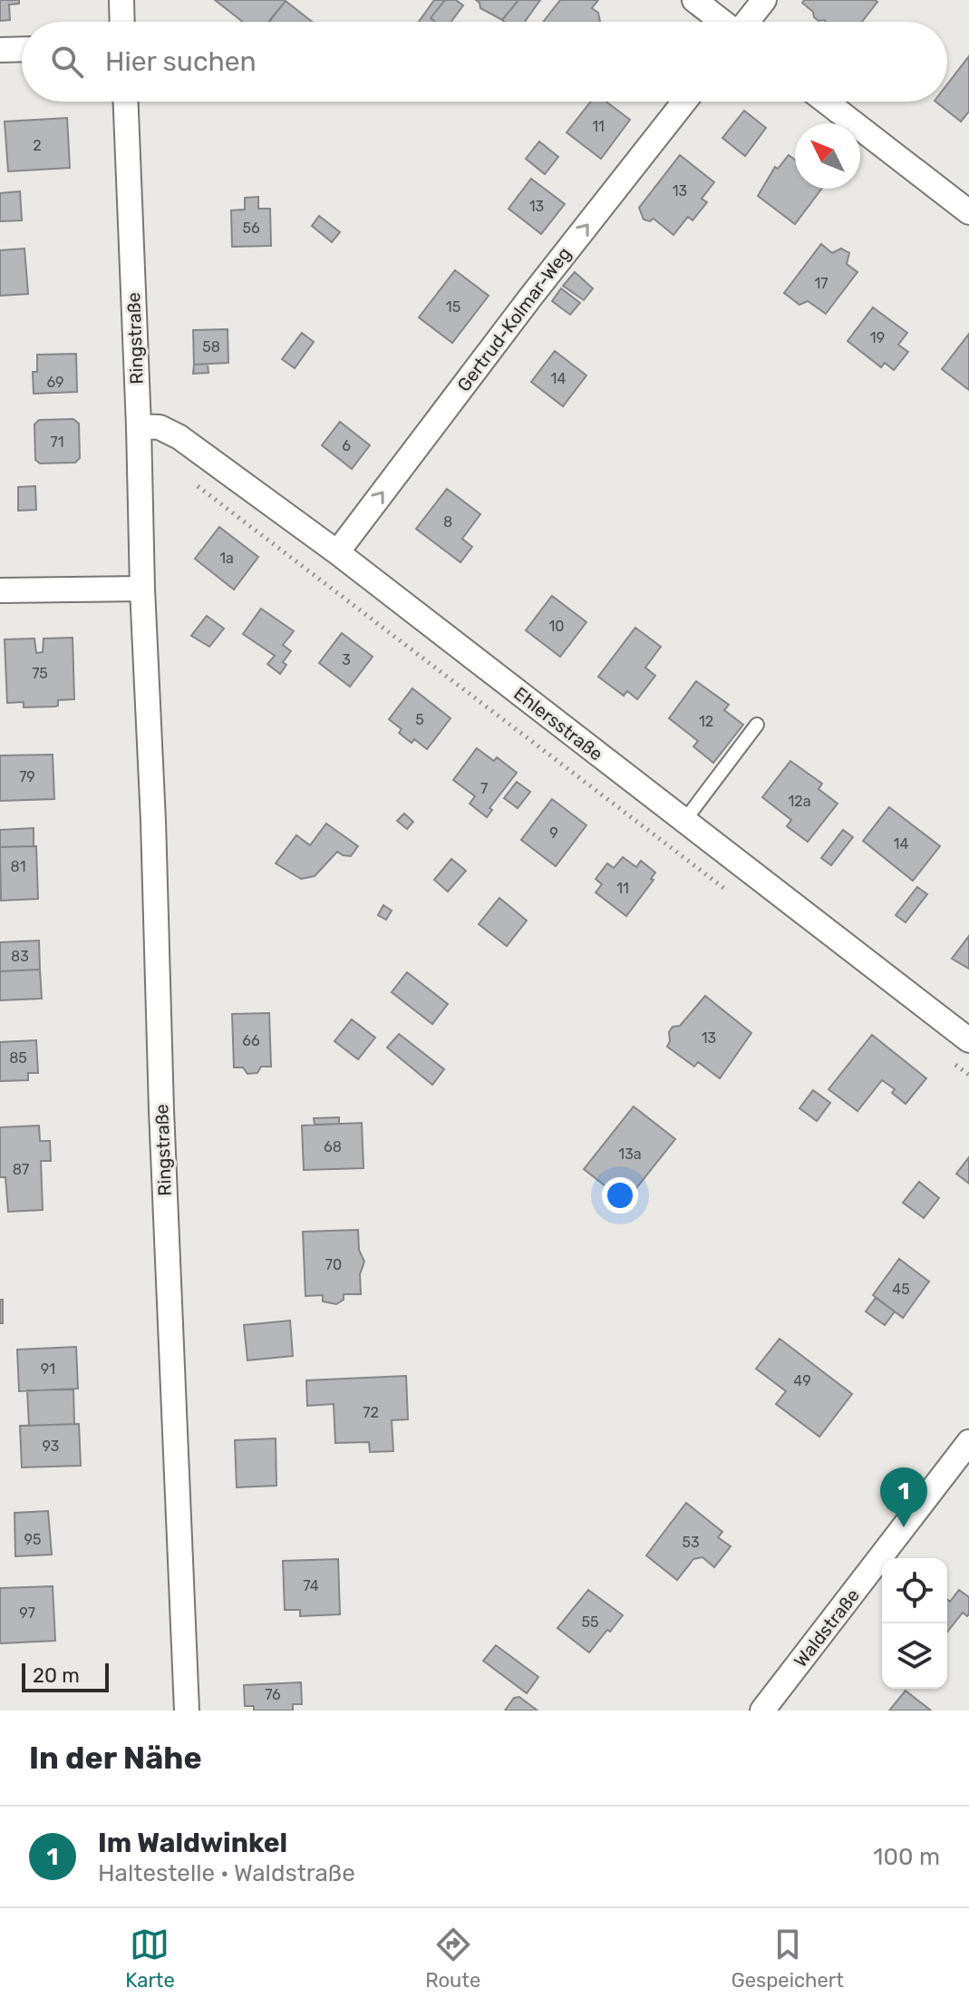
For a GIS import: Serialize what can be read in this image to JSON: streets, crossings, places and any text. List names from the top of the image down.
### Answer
{
  "streets": {
    "street": [
      "Gertrud-Kolmar-Weg",
      "Ringstraße",
      "Ehlersstraße",
      "Waldstraße"
    ]
  },
  "crossings": [
    ["Gertrud-Kolmar-Weg", "Ehlersstraße"],
    ["Ringstraße", "Ehlersstraße"]
  ],
  "one_way": ["Gertrud-Kolmar-Weg"],
  "house_numbers": [
    "11",
    "2",
    "13",
    "13",
    "56",
    "17",
    "15",
    "19",
    "58",
    "14",
    "69",
    "71",
    "6",
    "8",
    "1a",
    "10",
    "3",
    "75",
    "5",
    "12",
    "79",
    "7",
    "12a",
    "9",
    "14",
    "81",
    "11",
    "83",
    "13",
    "66",
    "85",
    "68",
    "13a",
    "87",
    "70",
    "45",
    "91",
    "49",
    "72",
    "93",
    "95",
    "53",
    "74",
    "97",
    "55",
    "76"
  ],
  "scale_bar": "20 m",
  "north": "top left",
  "page": {
    "search": "Hier suchen",
    "pins": "1",
    "scale": "20 m",
    "heading": "In der Nähe",
    "list": [
      {
        "mark": "1",
        "name": "Im Waldwinkel",
        "note": "Haltestelle · Waldstraße",
        "value": "100 m"
      }
    ],
    "nav": ["Karte", "Route", "Gespeichert"]
  }
}
